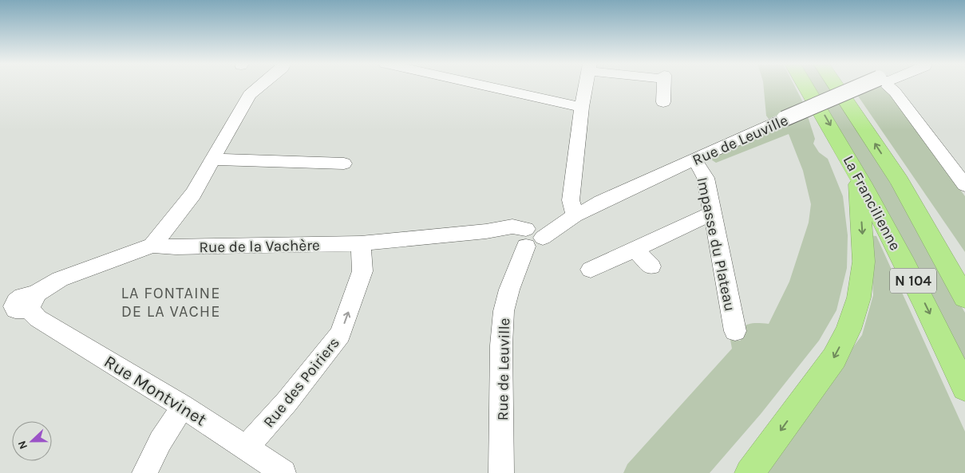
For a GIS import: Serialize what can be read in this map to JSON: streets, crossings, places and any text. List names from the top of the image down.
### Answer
{
  "streets": {
    "highway": ["La Francilienne", "N 104"],
    "street": [
      "Rue de Leuville",
      "Impasse du Plateau",
      "Rue de la Vachère",
      "Rue des Poiriers",
      "Rue Montvinet"
    ]
  },
  "crossings": [
    ["Rue de Leuville", "Impasse du Plateau"],
    ["Rue de Leuville", "Rue de la Vachère"],
    ["Rue de la Vachère", "Rue des Poiriers"],
    ["Rue de la Vachère", "Rue Montvinet"],
    ["Rue des Poiriers", "Rue Montvinet"]
  ],
  "one_way": ["Rue des Poiriers"],
  "districts": ["LA FONTAINE DE LA VACHE"],
  "north": "left"
}
